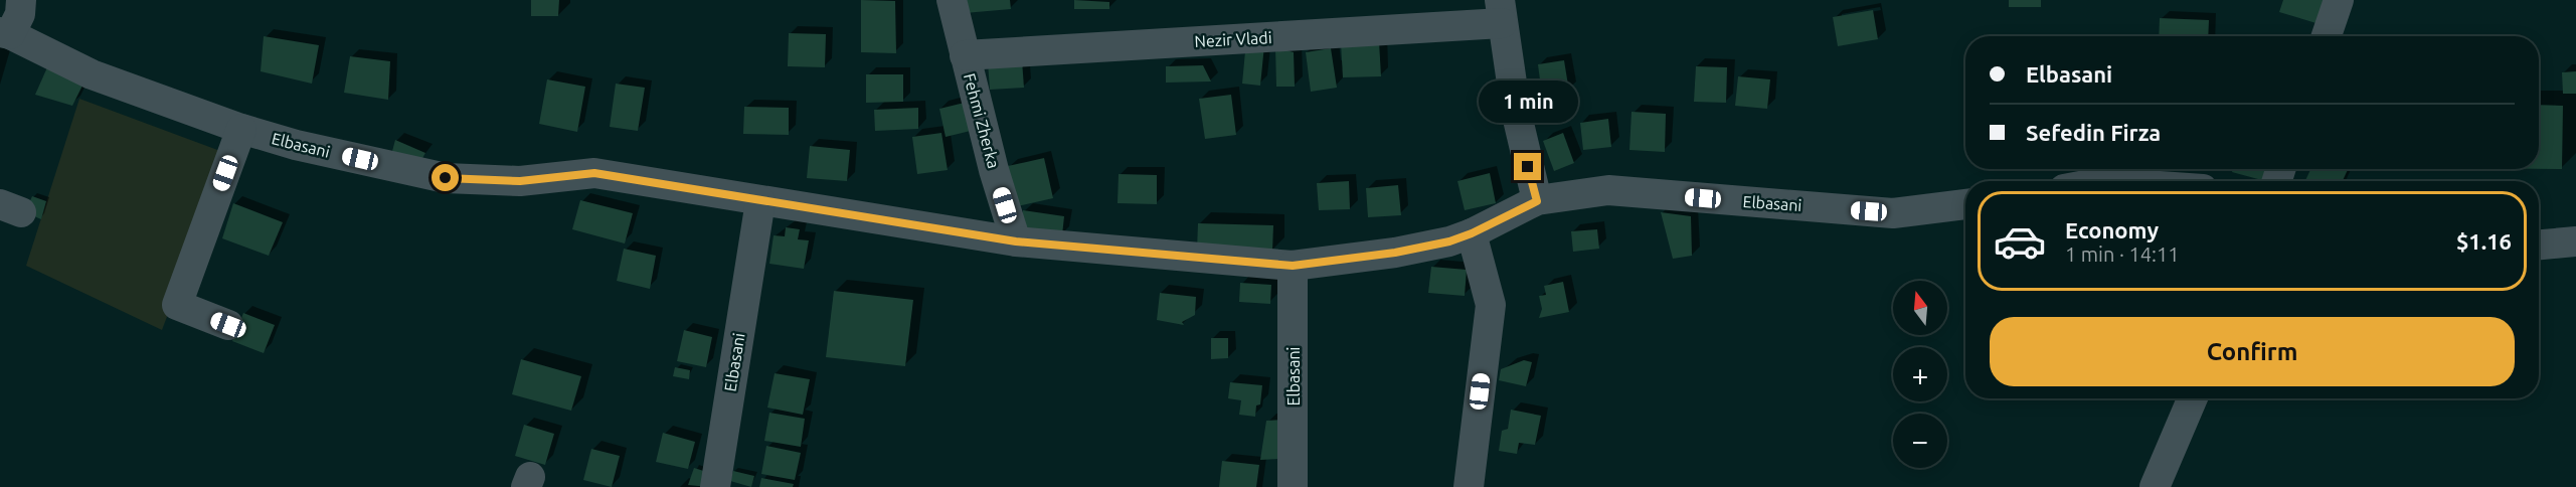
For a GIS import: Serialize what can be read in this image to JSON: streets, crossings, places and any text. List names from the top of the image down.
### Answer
{
  "streets": {
    "street": ["Nezir Vladi", "Fehmi Zherka", "Elbasani"]
  },
  "crossings": [
    ["Nezir Vladi", "Fehmi Zherka"],
    ["Fehmi Zherka", "Elbasani"]
  ],
  "north": "top",
  "page": {
    "banner": ["Elbasani", "Sefedin Firza"],
    "bubble": "1 min",
    "list": [
      {
        "name": "Economy",
        "note": "1 min · 14:11",
        "value": "$1.16"
      }
    ],
    "map_buttons": ["+", "−"],
    "buttons": "Confirm"
  }
}
